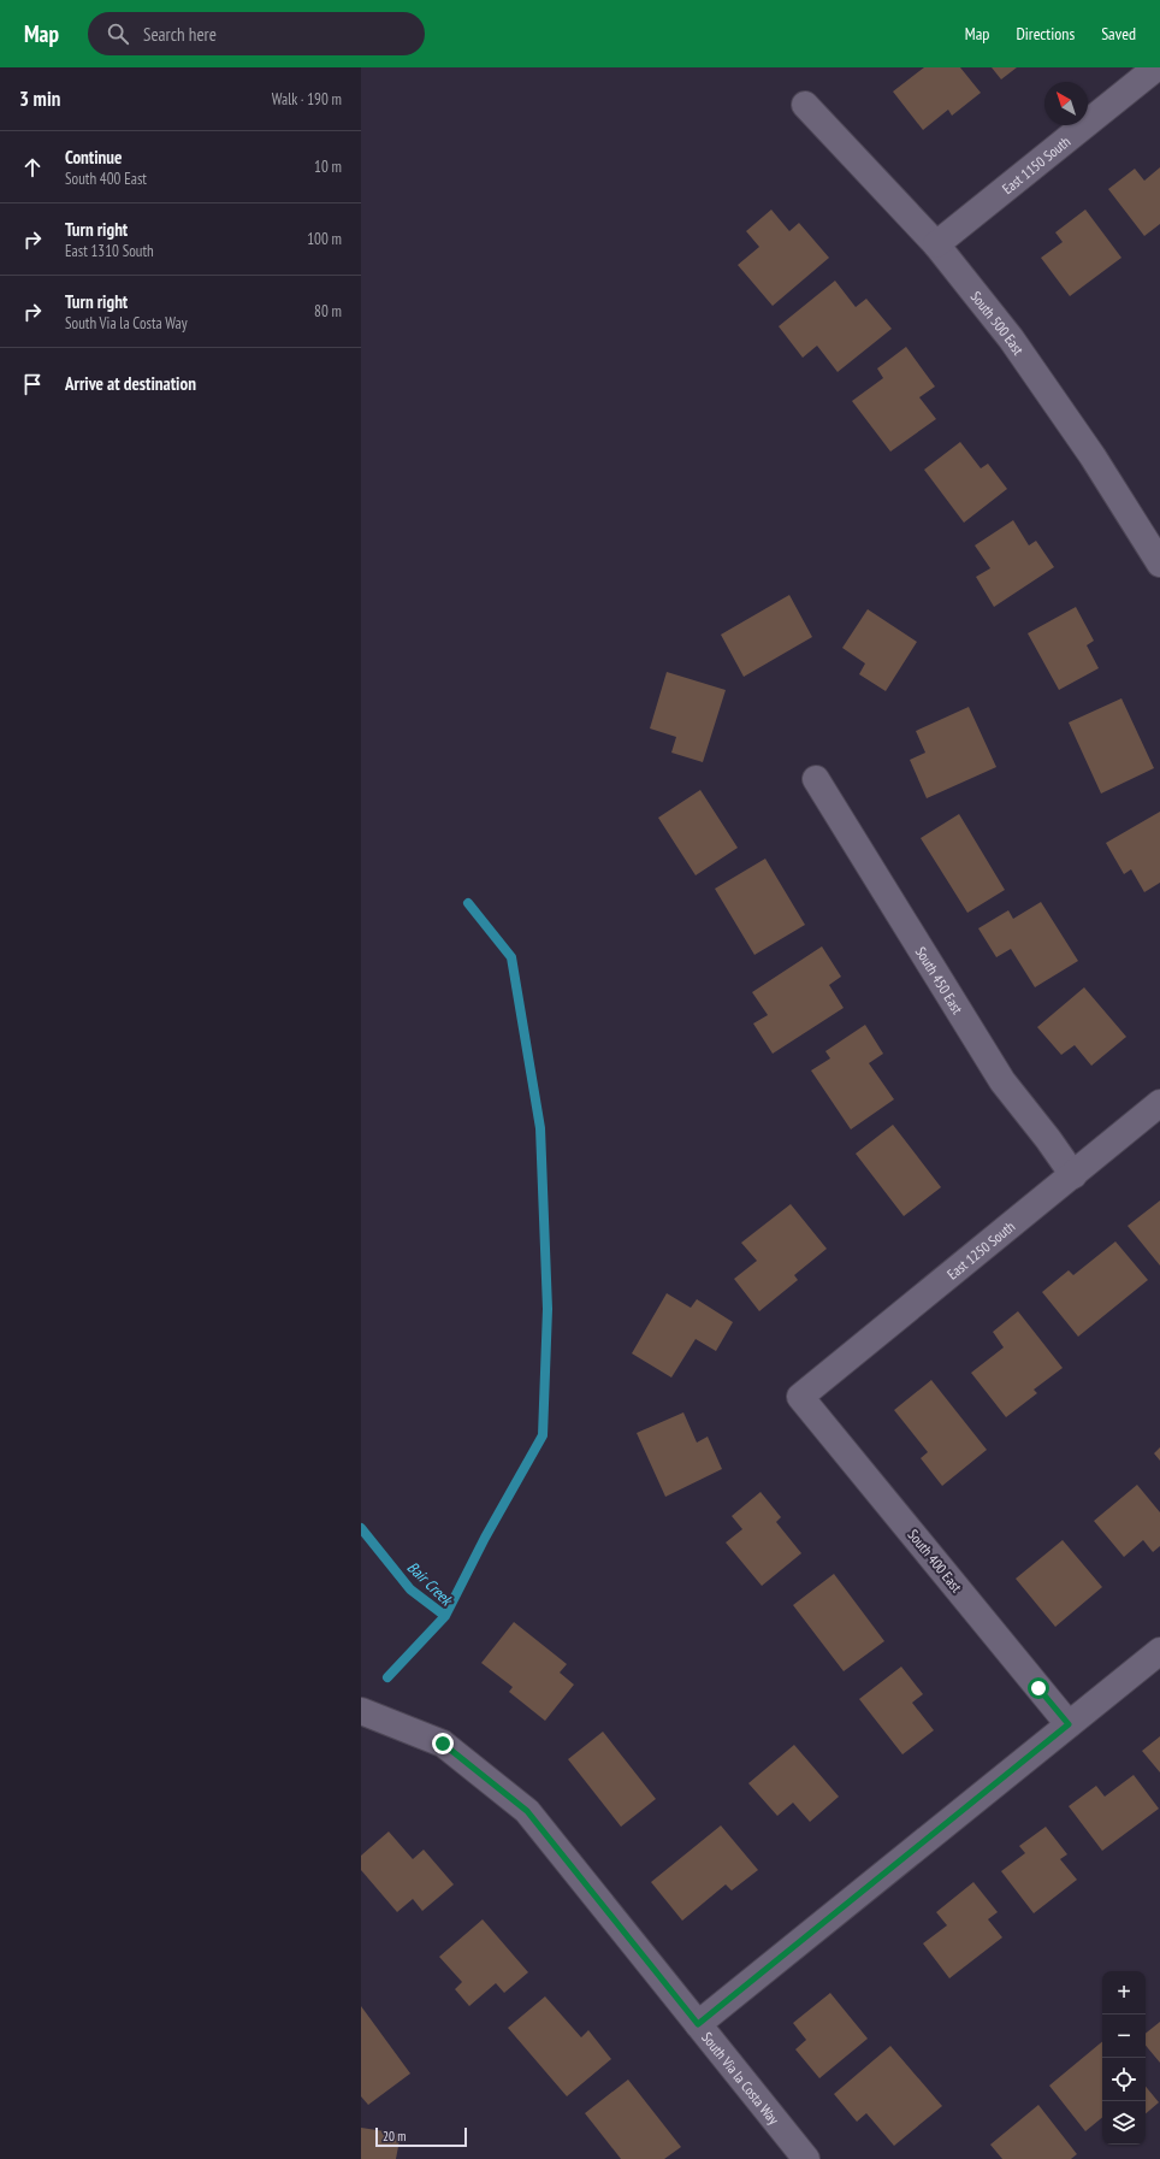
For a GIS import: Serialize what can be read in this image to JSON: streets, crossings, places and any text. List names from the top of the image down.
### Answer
{
  "streets": {
    "street": [
      "East 1150 South",
      "South 500 East",
      "South 450 East",
      "East 1250 South",
      "South 400 East",
      "South Via la Costa Way"
    ]
  },
  "crossings": [
    ["East 1150 South", "South 500 East"],
    ["South 450 East", "East 1250 South"],
    ["East 1250 South", "South 400 East"]
  ],
  "water": ["Bair Creek"],
  "scale_bar": "20 m",
  "north": "top left",
  "page": {
    "header": "Map",
    "search": "Search here",
    "nav": ["Map", "Directions", "Saved"],
    "heading": ["3 min", "Walk · 190 m"],
    "list": [
      ["Continue", "South 400 East", "10 m"],
      ["Turn right", "East 1310 South", "100 m"],
      ["Turn right", "South Via la Costa Way", "80 m"],
      "Arrive at destination"
    ],
    "map_buttons": ["+", "−"],
    "scale": "20 m"
  }
}
